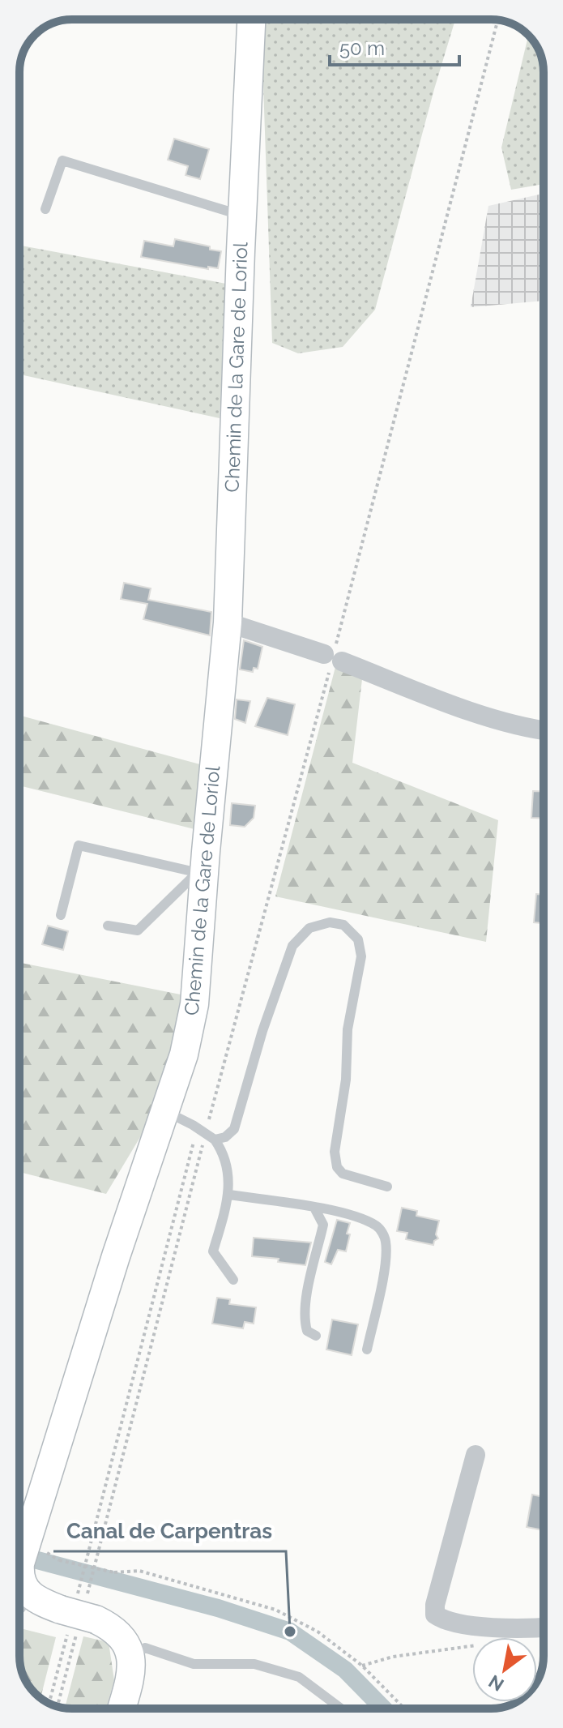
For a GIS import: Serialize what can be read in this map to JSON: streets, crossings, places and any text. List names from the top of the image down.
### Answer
{
  "streets": {
    "street": ["Chemin de la Gare de Loriol"]
  },
  "places": ["Canal de Carpentras"],
  "scale_bar": "50 m",
  "north": "bottom left"
}
